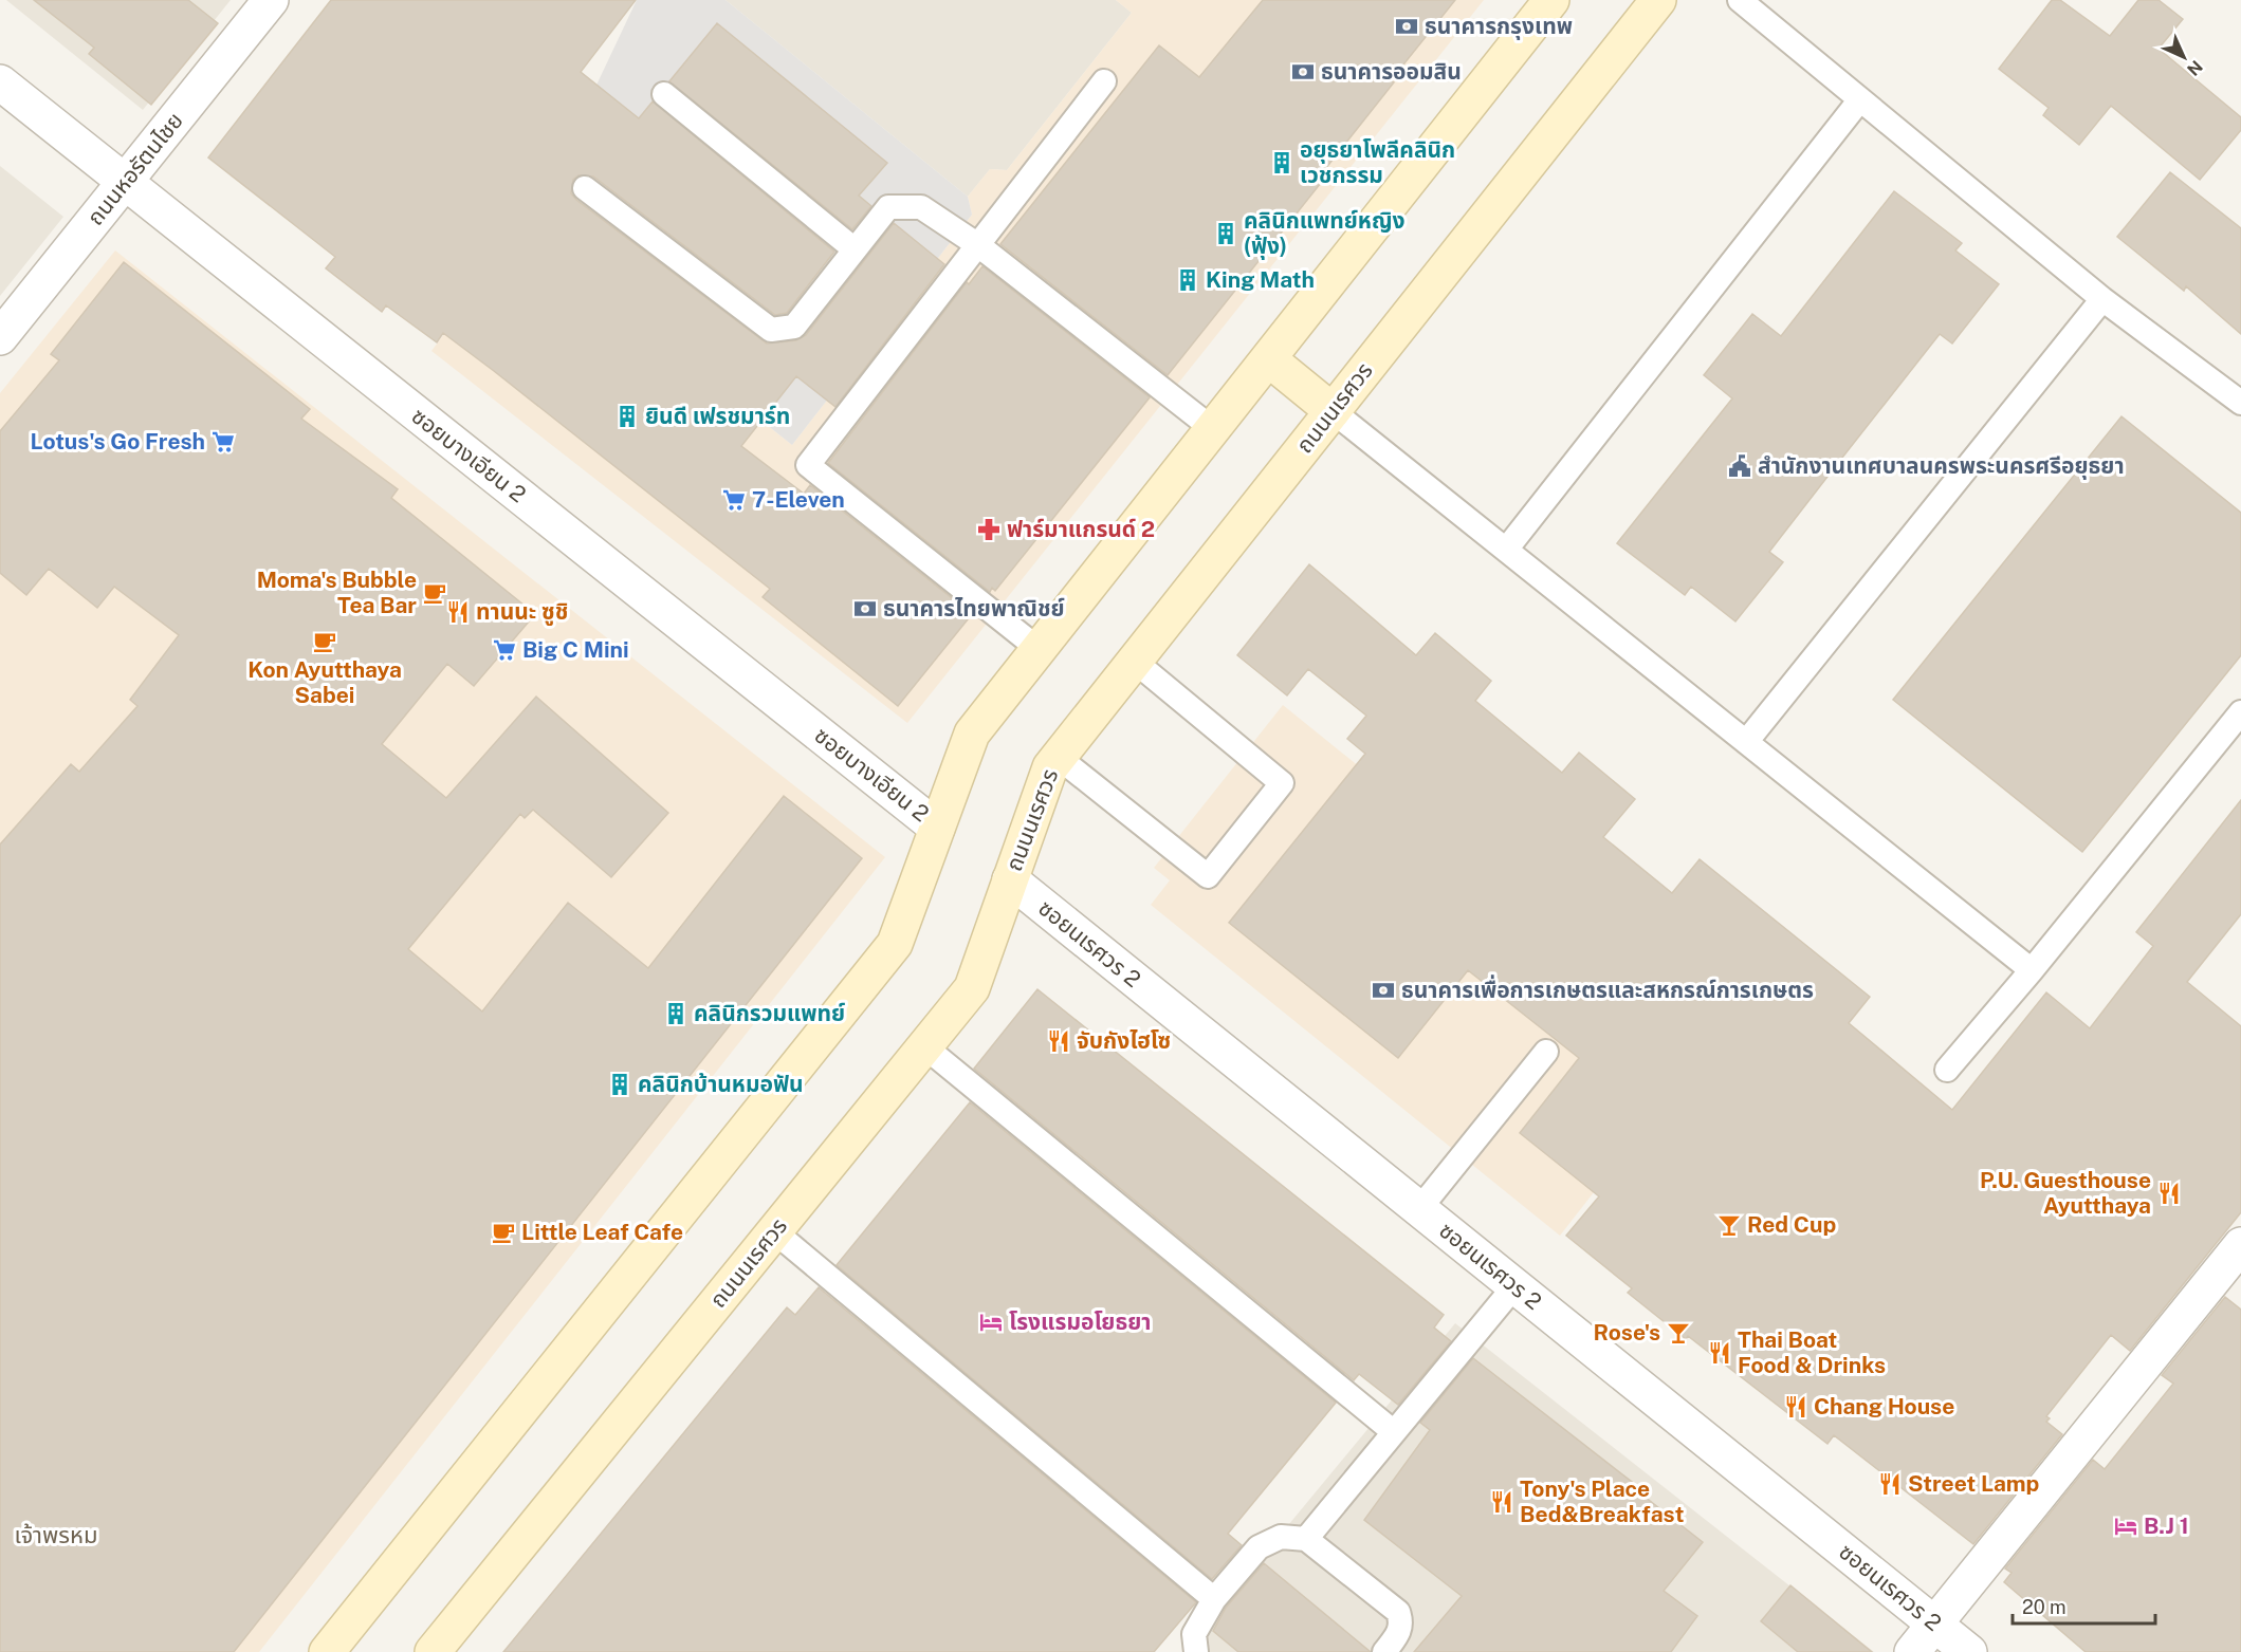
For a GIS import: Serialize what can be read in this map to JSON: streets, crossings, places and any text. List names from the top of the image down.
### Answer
{
  "streets": {
    "street": [
      "ถนนหอรัตนไชย",
      "ถนนนเรศวร",
      "ซอยบางเอียน 2",
      "ซอยนเรศวร 2"
    ]
  },
  "crossings": [
    ["ถนนหอรัตนไชย", "ซอยบางเอียน 2"],
    ["ถนนนเรศวร", "ซอยนเรศวร 2"]
  ],
  "districts": ["เจ้าพรหม"],
  "places": {
    "bank": [
      "ธนาคารกรุงเทพ",
      "ธนาคารออมสิน",
      "ธนาคารไทยพาณิชย์",
      "ธนาคารเพื่อการเกษตรและสหกรณ์การเกษตร"
    ],
    "building": [
      "อยุธยาโพลีคลินิก เวชกรรม",
      "คลินิกแพทย์หญิง (ฟุ้ง)",
      "King Math",
      "ยินดี เฟรชมาร์ท",
      "คลินิกรวมแพทย์",
      "คลินิกบ้านหมอฟัน"
    ],
    "supermarket": ["Lotus's Go Fresh", "7-Eleven", "Big C Mini"],
    "public building": ["สำนักงานเทศบาลนครพระนครศรีอยุธยา"],
    "pharmacy": ["ฟาร์มาแกรนด์ 2"],
    "cafe": ["Moma's Bubble Tea Bar", "Kon Ayutthaya Sabei", "Little Leaf Cafe"],
    "restaurant": [
      "ทานนะ ซูชิ",
      "จับกังไฮโซ",
      "P.U. Guesthouse Ayutthaya",
      "Thai Boat Food & Drinks",
      "Chang House",
      "Street Lamp",
      "Tony's Place Bed&Breakfast"
    ],
    "bar": ["Red Cup", "Rose's"],
    "hotel": ["โรงแรมอโยธยา", "B.J 1"]
  },
  "scale_bar": "20 m",
  "north": "bottom right"
}
